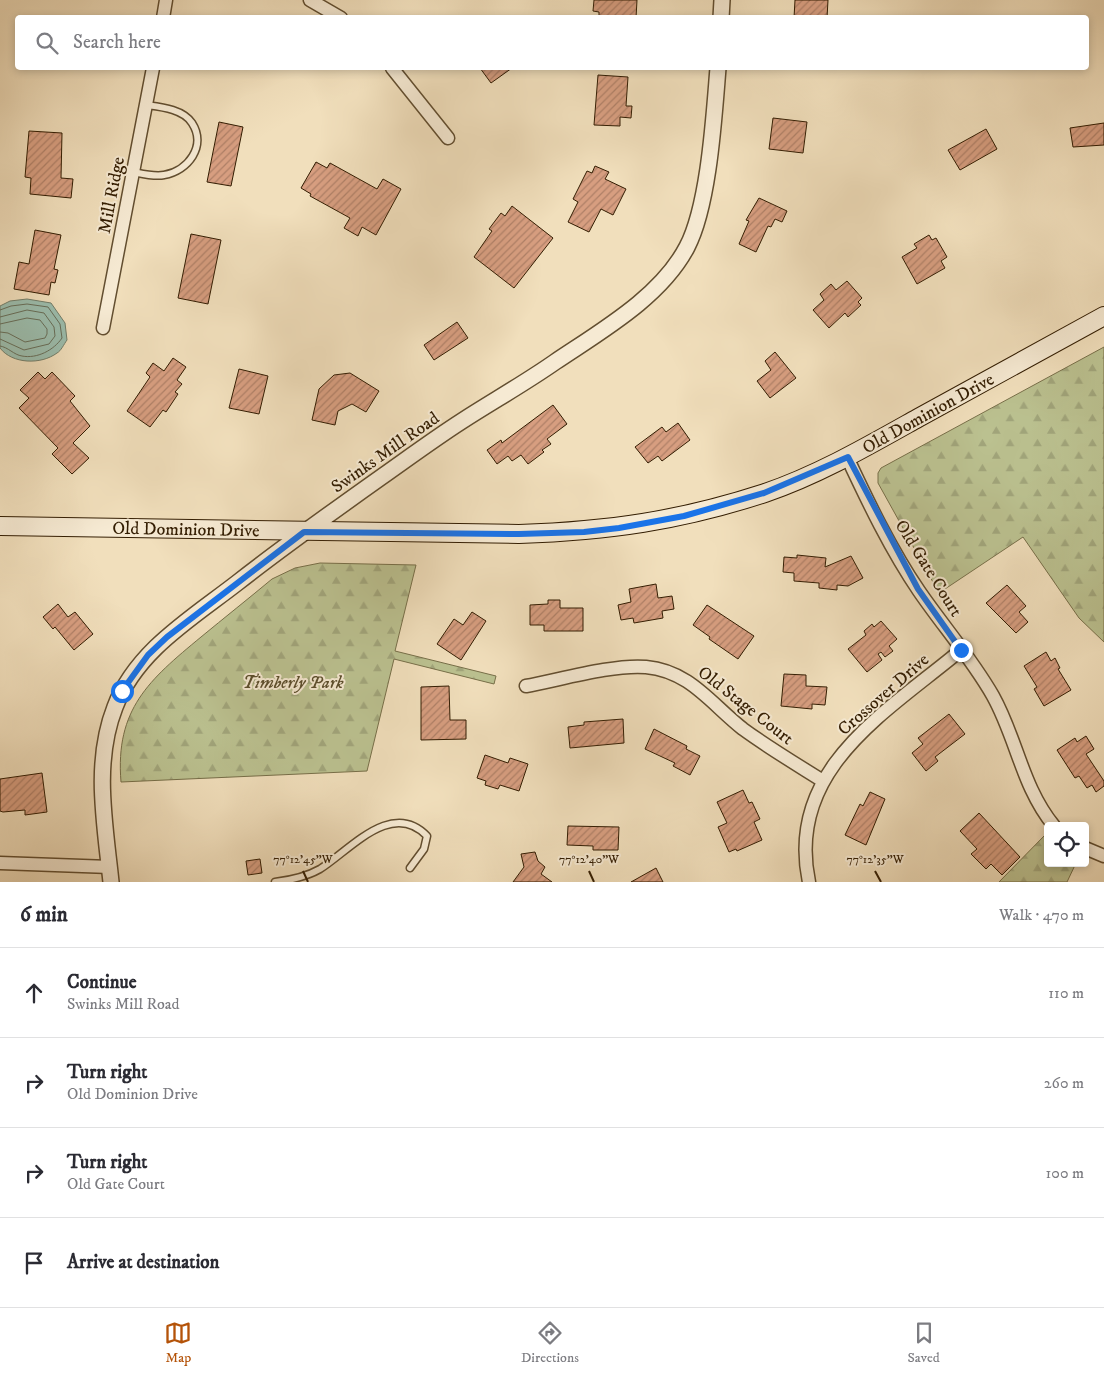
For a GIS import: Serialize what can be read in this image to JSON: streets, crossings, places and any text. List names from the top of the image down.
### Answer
{
  "streets": {
    "main road": ["Old Dominion Drive"],
    "street": [
      "Mill Ridge",
      "Swinks Mill Road",
      "Old Gate Court",
      "Crossover Drive",
      "Old Stage Court"
    ]
  },
  "crossings": [
    ["Old Dominion Drive", "Swinks Mill Road"],
    ["Old Dominion Drive", "Old Gate Court"],
    ["Old Gate Court", "Crossover Drive"],
    ["Crossover Drive", "Old Stage Court"]
  ],
  "parks": ["Timberly Park"],
  "page": {
    "search": "Search here",
    "heading": ["6 min", "Walk · 470 m"],
    "list": [
      ["Continue", "Swinks Mill Road", "110 m"],
      ["Turn right", "Old Dominion Drive", "260 m"],
      ["Turn right", "Old Gate Court", "100 m"],
      "Arrive at destination"
    ],
    "nav": ["Map", "Directions", "Saved"]
  },
  "coordinates": ["77°12'45\"W", "77°12'40\"W", "77°12'35\"W"]
}
